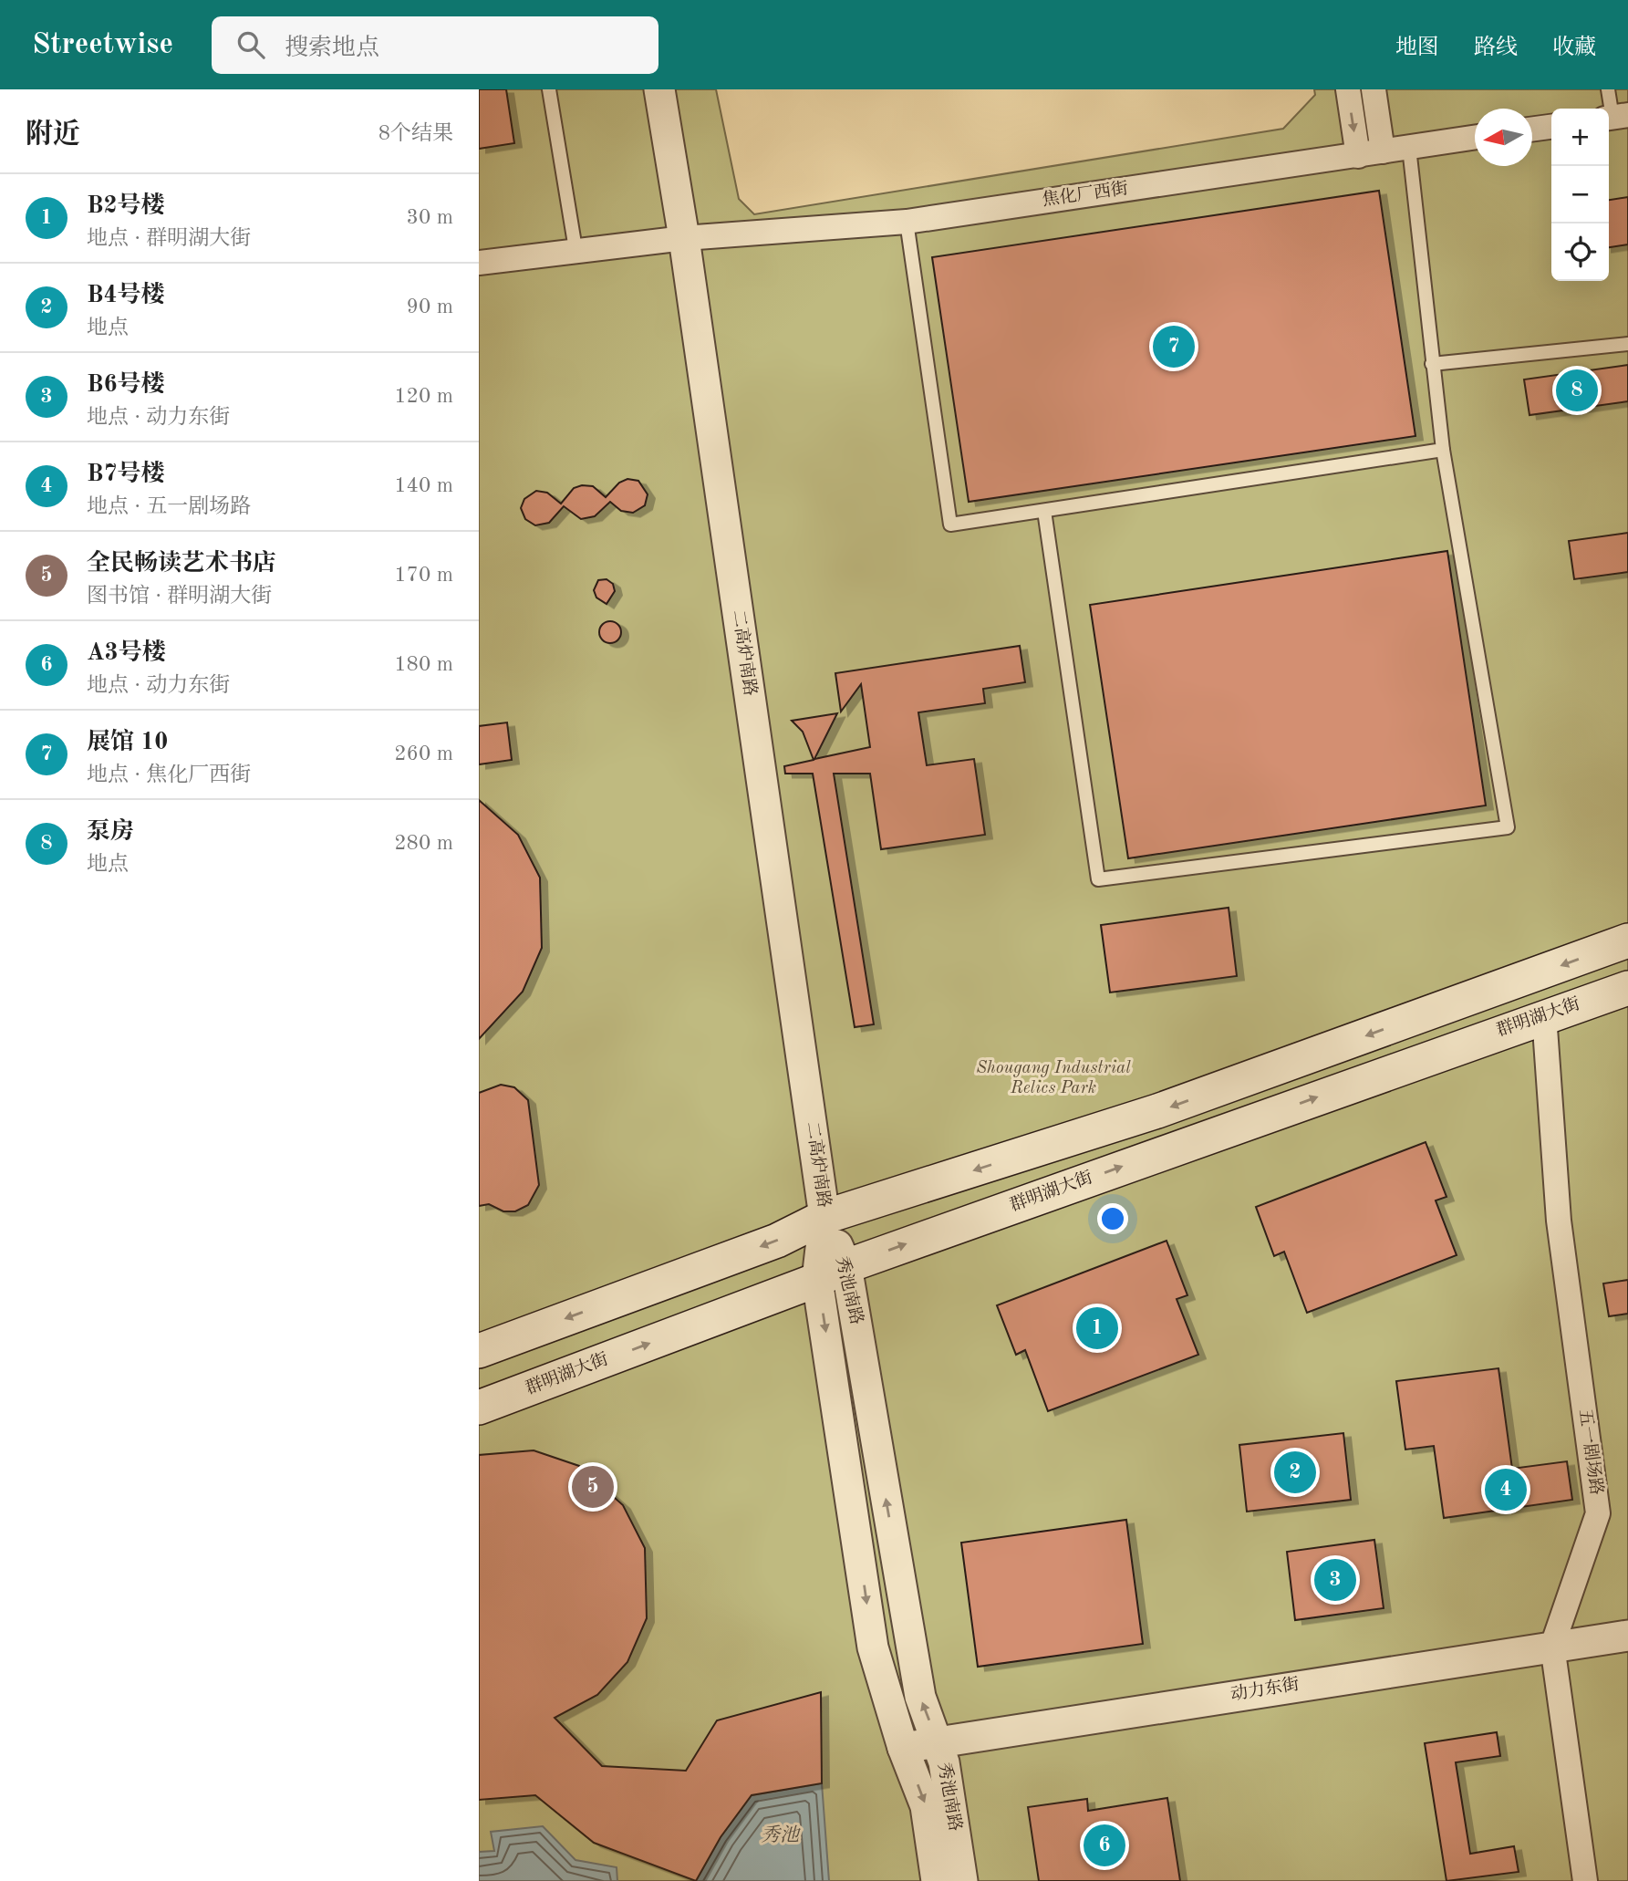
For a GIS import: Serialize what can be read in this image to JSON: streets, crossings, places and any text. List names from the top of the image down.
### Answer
{
  "streets": {
    "main road": ["群明湖大街"],
    "street": [
      "焦化厂西街",
      "二高炉南路",
      "秀池南路",
      "五一剧场路",
      "动力东街"
    ]
  },
  "crossings": [
    ["焦化厂西街", "二高炉南路"],
    ["二高炉南路", "秀池南路"],
    ["群明湖大街", "秀池南路"],
    ["群明湖大街", "五一剧场路"],
    ["秀池南路", "动力东街"],
    ["五一剧场路", "动力东街"]
  ],
  "water": ["秀池"],
  "parks": ["Shougang Industrial Relics Park"],
  "north": "left",
  "page": {
    "header": "Streetwise",
    "search": "搜索地点",
    "nav": ["地图", "路线", "收藏"],
    "heading": ["附近", "8个结果"],
    "map_buttons": ["+", "−"],
    "list": [
      {
        "mark": "1",
        "name": "B2号楼",
        "note": "地点 · 群明湖大街",
        "value": "30 m"
      },
      {
        "mark": "2",
        "name": "B4号楼",
        "note": "地点",
        "value": "90 m"
      },
      {
        "mark": "3",
        "name": "B6号楼",
        "note": "地点 · 动力东街",
        "value": "120 m"
      },
      {
        "mark": "4",
        "name": "B7号楼",
        "note": "地点 · 五一剧场路",
        "value": "140 m"
      },
      {
        "mark": "5",
        "name": "全民畅读艺术书店",
        "note": "图书馆 · 群明湖大街",
        "value": "170 m"
      },
      {
        "mark": "6",
        "name": "A3号楼",
        "note": "地点 · 动力东街",
        "value": "180 m"
      },
      {
        "mark": "7",
        "name": "展馆 10",
        "note": "地点 · 焦化厂西街",
        "value": "260 m"
      },
      {
        "mark": "8",
        "name": "泵房",
        "note": "地点",
        "value": "280 m"
      }
    ],
    "pins": [
      "7",
      "8",
      "1",
      "2",
      "5",
      "4",
      "3",
      "6"
    ]
  }
}
